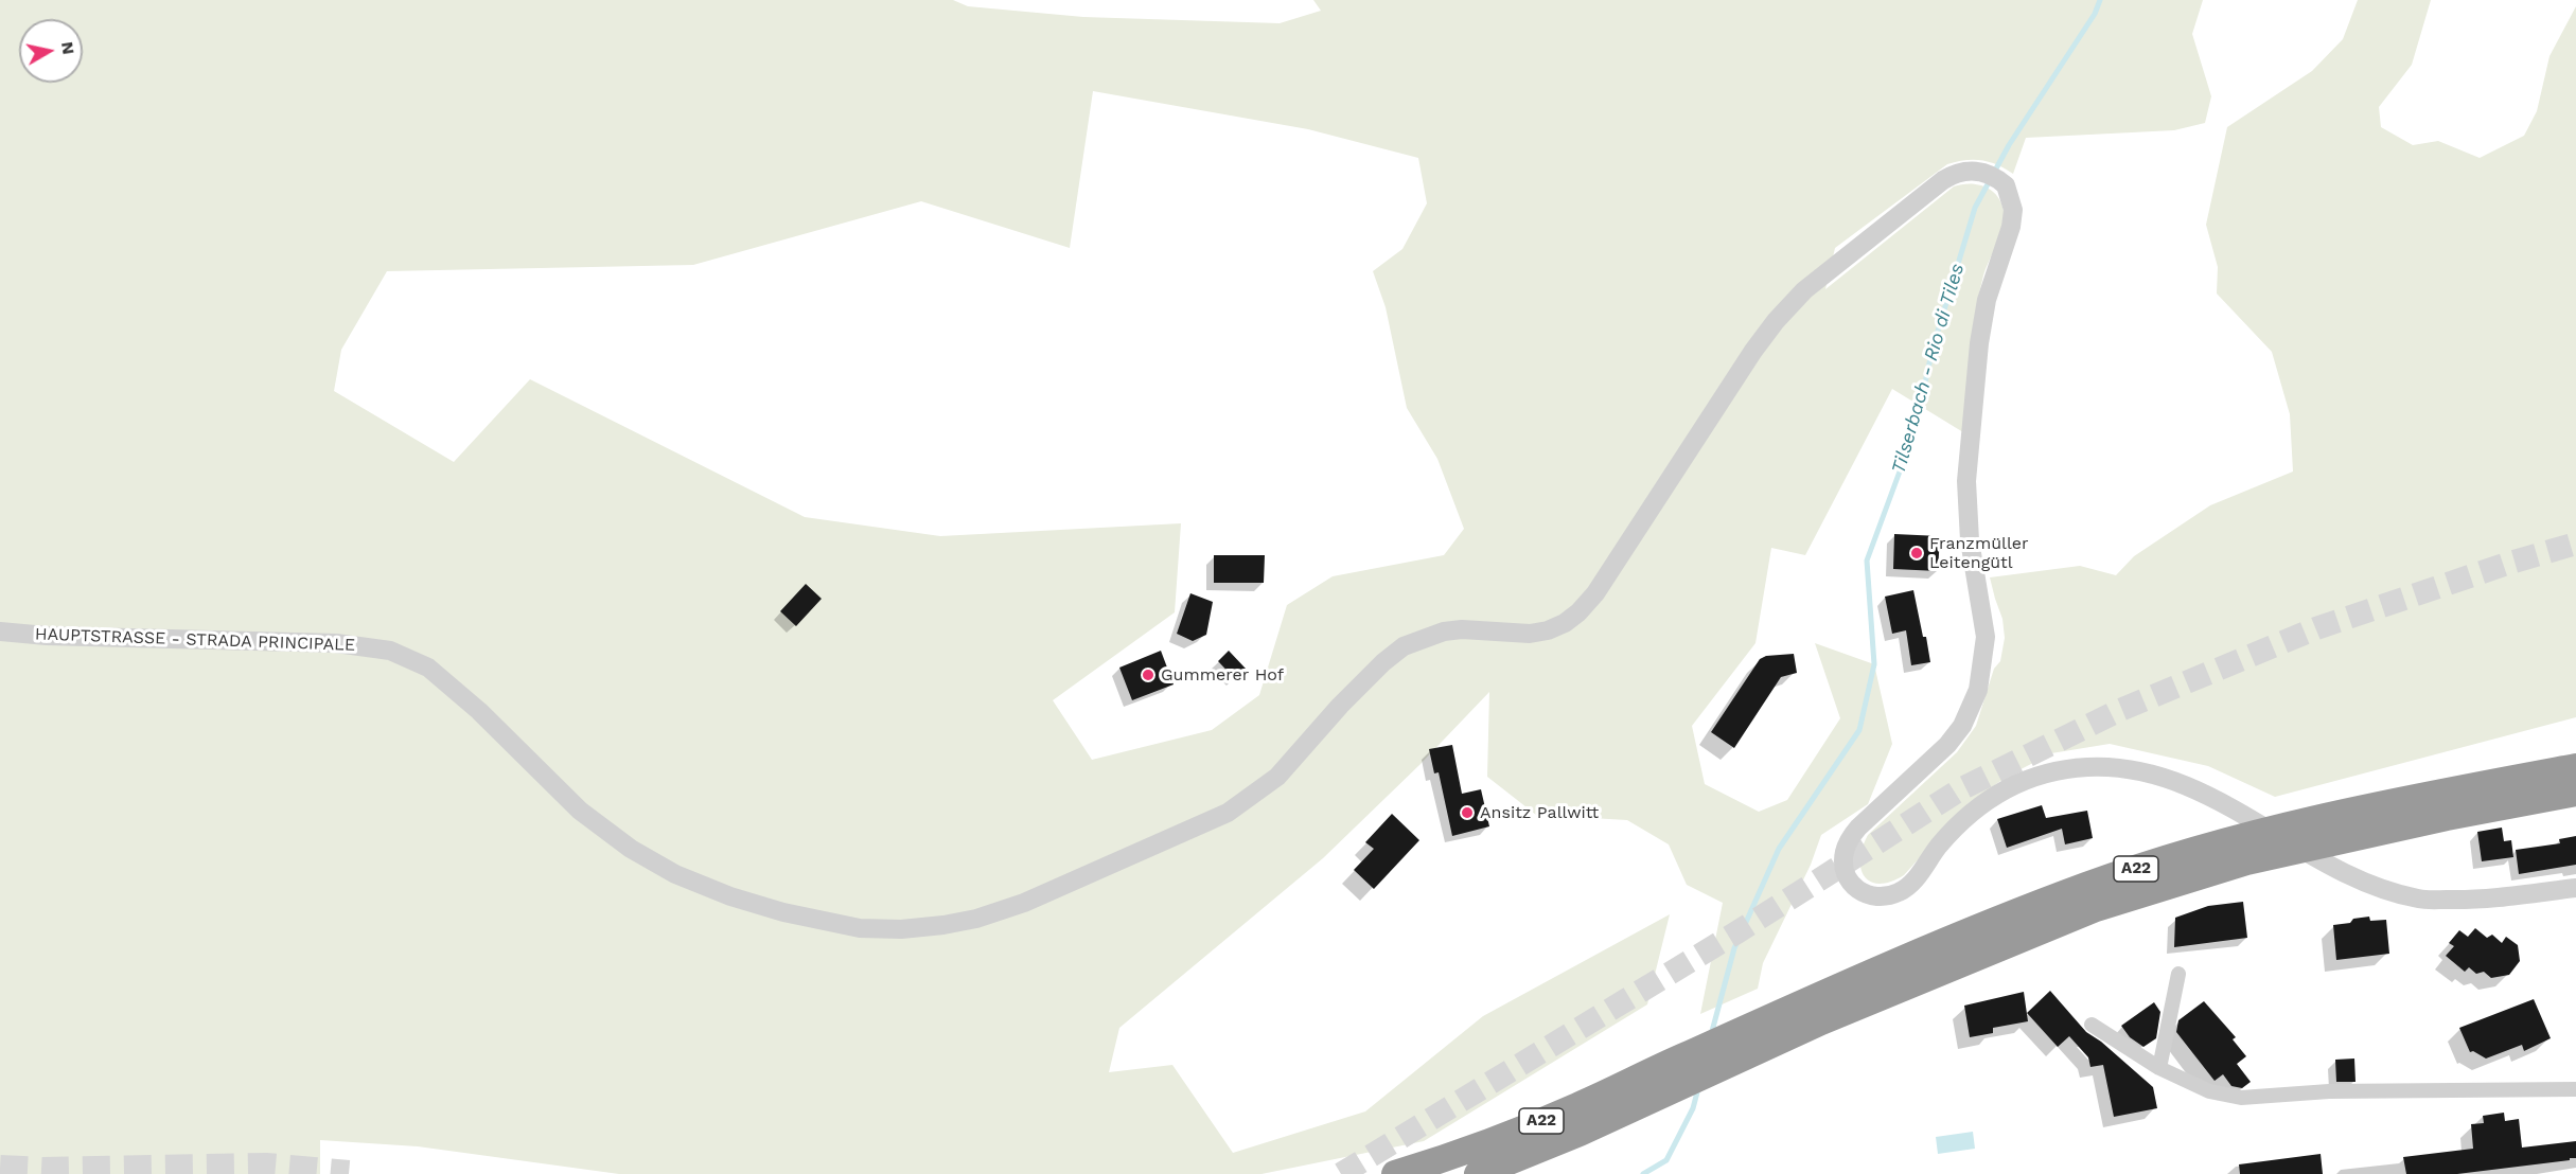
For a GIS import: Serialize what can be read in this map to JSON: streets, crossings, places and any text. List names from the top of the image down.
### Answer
{
  "streets": {
    "highway": ["A22"],
    "street": ["HAUPTSTRASSE - STRADA PRINCIPALE"]
  },
  "water": ["Tilserbach - Rio di Tiles"],
  "places": ["Franzmüller Leitengütl", "Gummerer Hof", "Ansitz Pallwitt"],
  "north": "right"
}
